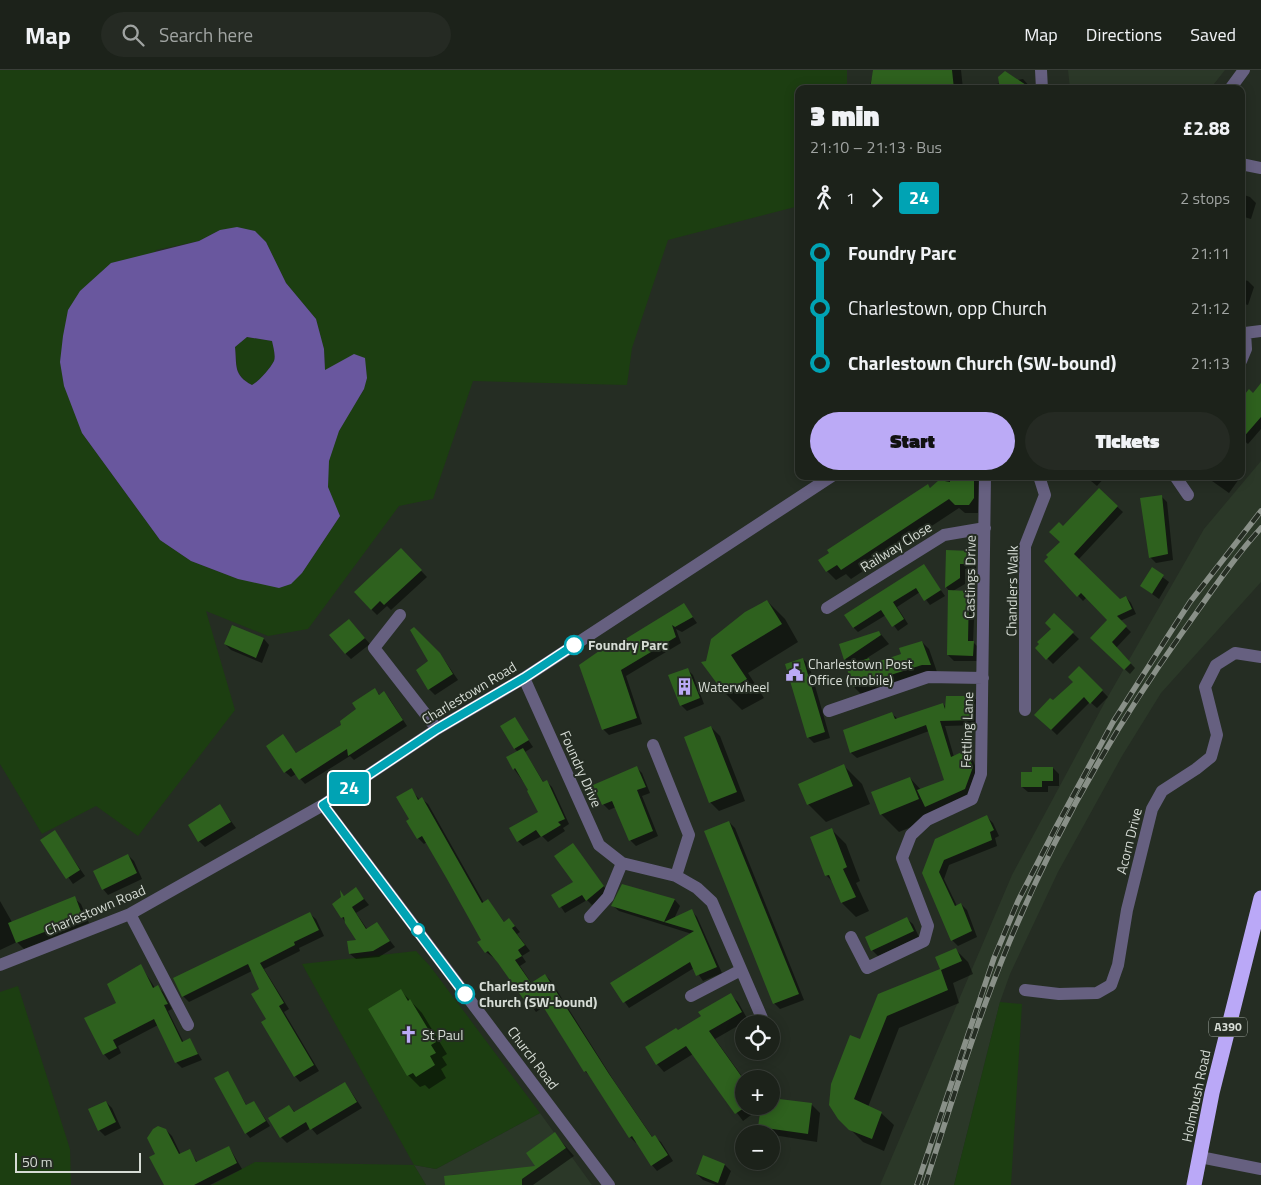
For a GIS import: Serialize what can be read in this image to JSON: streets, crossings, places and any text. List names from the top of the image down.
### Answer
{
  "streets": {
    "highway": ["A390", "Holmbush Road"],
    "street": [
      "Railway Close",
      "Castings Drive",
      "Chandlers Walk",
      "Charlestown Road",
      "Fettling Lane",
      "Foundry Drive",
      "Acorn Drive",
      "Church Road"
    ]
  },
  "crossings": [
    ["Railway Close", "Castings Drive"],
    ["Castings Drive", "Fettling Lane"],
    ["Charlestown Road", "Foundry Drive"],
    ["Charlestown Road", "Church Road"]
  ],
  "places": {
    "other": ["Foundry Parc", "Charlestown Church (SW-bound)"],
    "public building": ["Charlestown Post Office (mobile)"],
    "building": ["Waterwheel"],
    "church": ["St Paul"]
  },
  "lines": ["bus line 24"],
  "scale_bar": "50 m",
  "page": {
    "header": "Map",
    "search": "Search here",
    "nav": ["Map", "Directions", "Saved"],
    "on_map": "24",
    "heading": ["3 min", "21:10 – 21:13 · Bus", "£2.88"],
    "legs": ["1", "24", "2 stops"],
    "list": [
      {
        "name": "Foundry Parc",
        "value": "21:11"
      },
      {
        "name": "Charlestown, opp Church",
        "value": "21:12"
      },
      {
        "name": "Charlestown Church (SW-bound)",
        "value": "21:13"
      }
    ],
    "buttons": ["Start", "Tickets"],
    "map_buttons": ["+", "−"],
    "scale": "50 m"
  }
}
